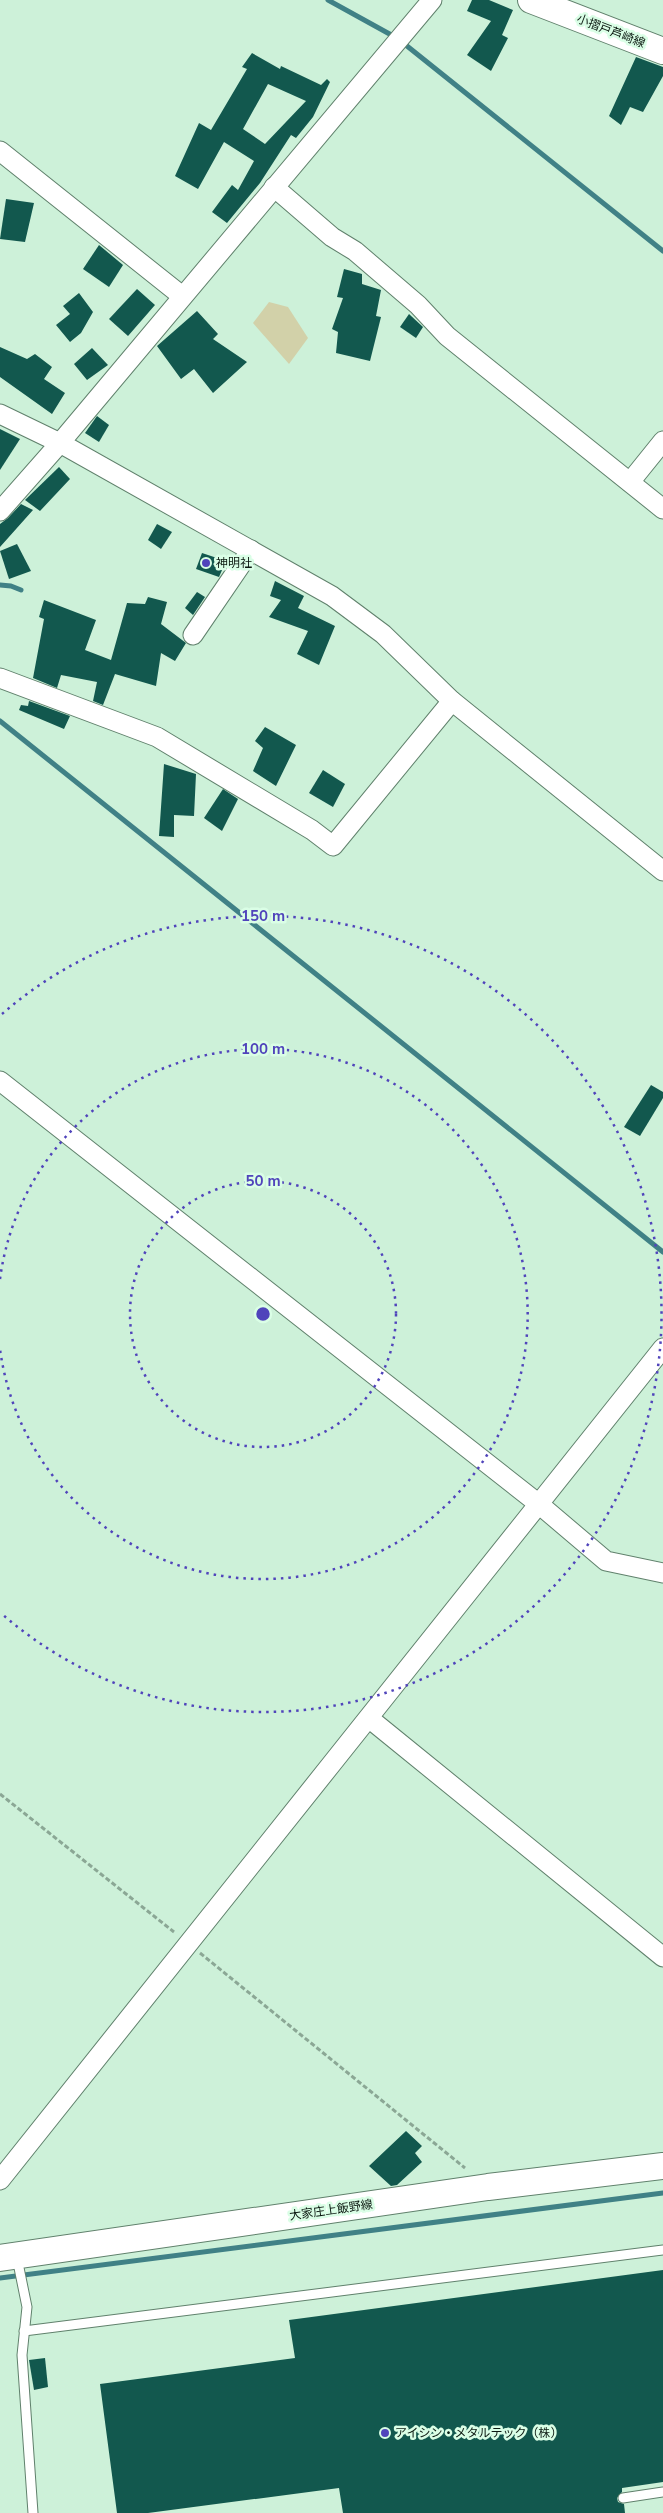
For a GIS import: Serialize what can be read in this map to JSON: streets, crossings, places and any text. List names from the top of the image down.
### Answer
{
  "streets": {
    "main road": ["小摺戸芦崎線", "大家庄上飯野線"]
  },
  "places": ["神明社", "アイシン・メタルテック（株）"],
  "rings": ["150 m", "100 m", "50 m"]
}
